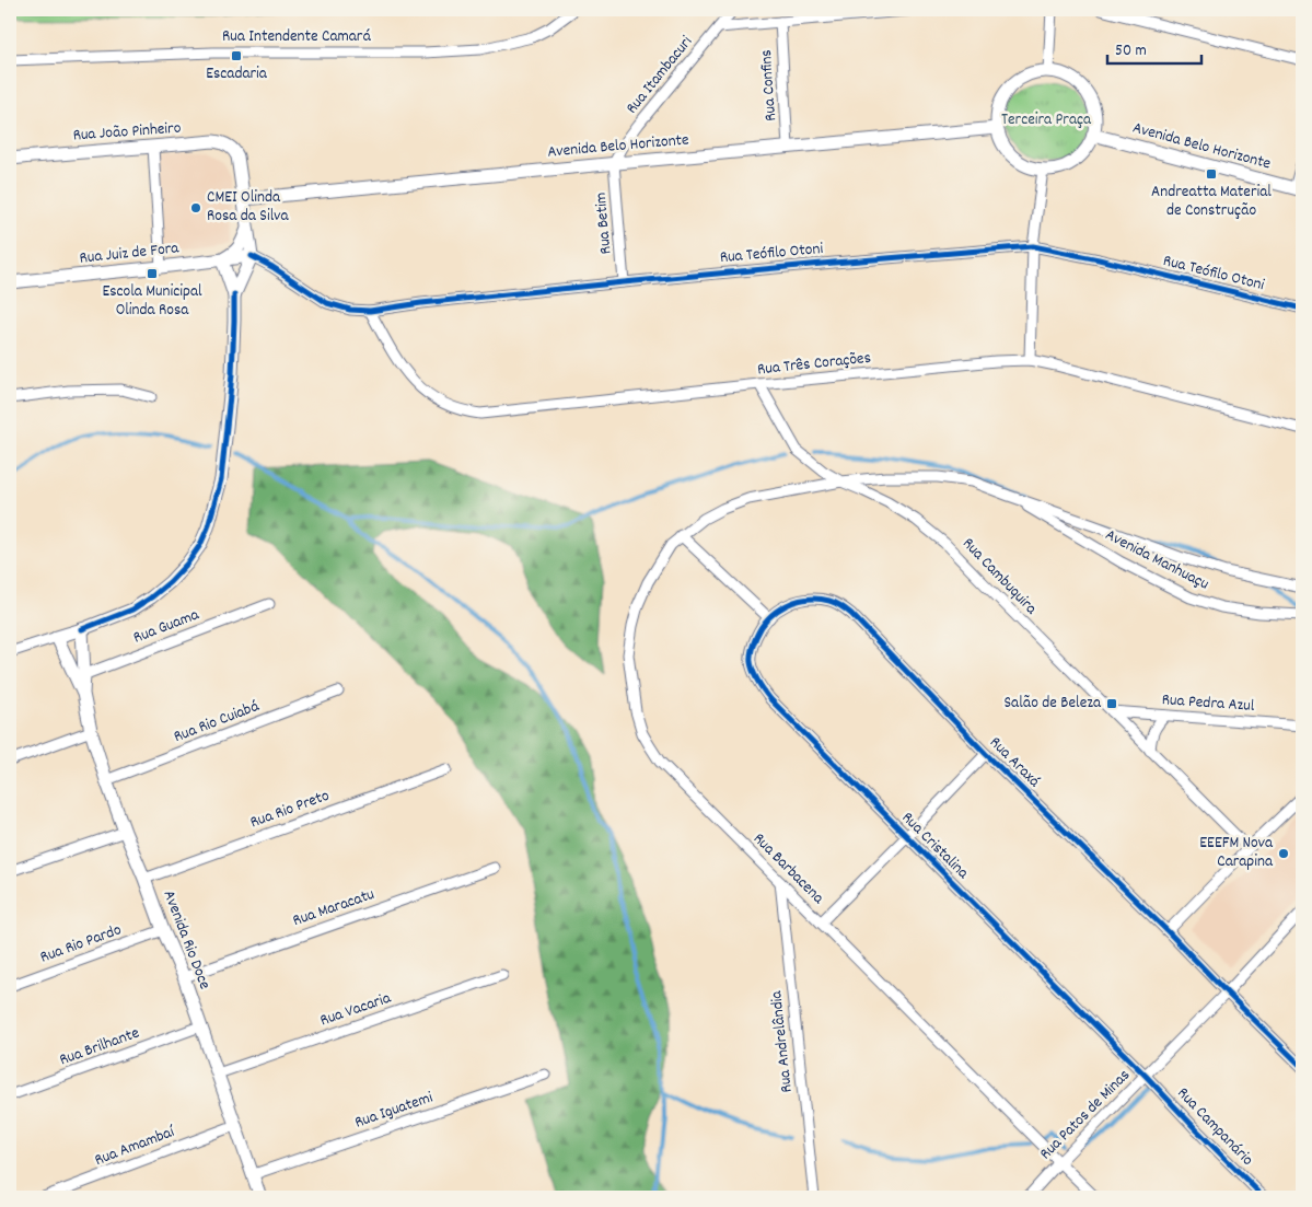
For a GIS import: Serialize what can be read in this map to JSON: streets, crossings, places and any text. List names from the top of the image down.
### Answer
{
  "streets": {
    "street": [
      "Rua Intendente Camará",
      "Rua Itambacuri",
      "Rua Confins",
      "Rua João Pinheiro",
      "Avenida Belo Horizonte",
      "Rua Betim",
      "Rua Juiz de Fora",
      "Rua Teófilo Otoni",
      "Rua Três Corações",
      "Avenida Manhuaçu",
      "Rua Cambuquira",
      "Rua Guama",
      "Rua Pedra Azul",
      "Rua Rio Cuiabá",
      "Rua Araxá",
      "Rua Rio Preto",
      "Rua Cristalina",
      "Rua Barbacena",
      "Rua Maracatu",
      "Avenida Rio Doce",
      "Rua Rio Pardo",
      "Rua Vacaria",
      "Rua Andrelândia",
      "Rua Brilhante",
      "Rua Iguatemi",
      "Rua Patos de Minas",
      "Rua Campanário",
      "Rua Amambaí"
    ]
  },
  "crossings": [
    ["Rua Itambacuri", "Avenida Belo Horizonte"],
    ["Rua Itambacuri", "Rua Betim"],
    ["Rua Confins", "Avenida Belo Horizonte"],
    ["Rua João Pinheiro", "Avenida Belo Horizonte"],
    ["Avenida Belo Horizonte", "Rua Betim"],
    ["Rua Betim", "Rua Teófilo Otoni"],
    ["Rua Juiz de Fora", "Rua Teófilo Otoni"],
    ["Rua Teófilo Otoni", "Rua Três Corações"],
    ["Avenida Manhuaçu", "Rua Cambuquira"],
    ["Rua Cambuquira", "Rua Pedra Azul"],
    ["Rua Guama", "Avenida Rio Doce"],
    ["Rua Rio Cuiabá", "Avenida Rio Doce"],
    ["Rua Araxá", "Rua Cristalina"],
    ["Rua Araxá", "Rua Patos de Minas"],
    ["Rua Rio Preto", "Avenida Rio Doce"],
    ["Rua Cristalina", "Rua Patos de Minas"],
    ["Rua Cristalina", "Rua Campanário"],
    ["Rua Barbacena", "Rua Andrelândia"],
    ["Rua Barbacena", "Rua Patos de Minas"],
    ["Rua Maracatu", "Avenida Rio Doce"],
    ["Avenida Rio Doce", "Rua Rio Pardo"],
    ["Avenida Rio Doce", "Rua Vacaria"],
    ["Avenida Rio Doce", "Rua Brilhante"],
    ["Avenida Rio Doce", "Rua Iguatemi"],
    ["Avenida Rio Doce", "Rua Amambaí"],
    ["Rua Patos de Minas", "Rua Campanário"]
  ],
  "parks": ["Terceira Praça"],
  "places": {
    "transit": [
      "Escadaria",
      "Andreatta Material de Construção",
      "Escola Municipal Olinda Rosa",
      "Salão de Beleza"
    ],
    "other": ["CMEI Olinda Rosa da Silva", "EEEFM Nova Carapina"]
  },
  "scale_bar": "50 m"
}
